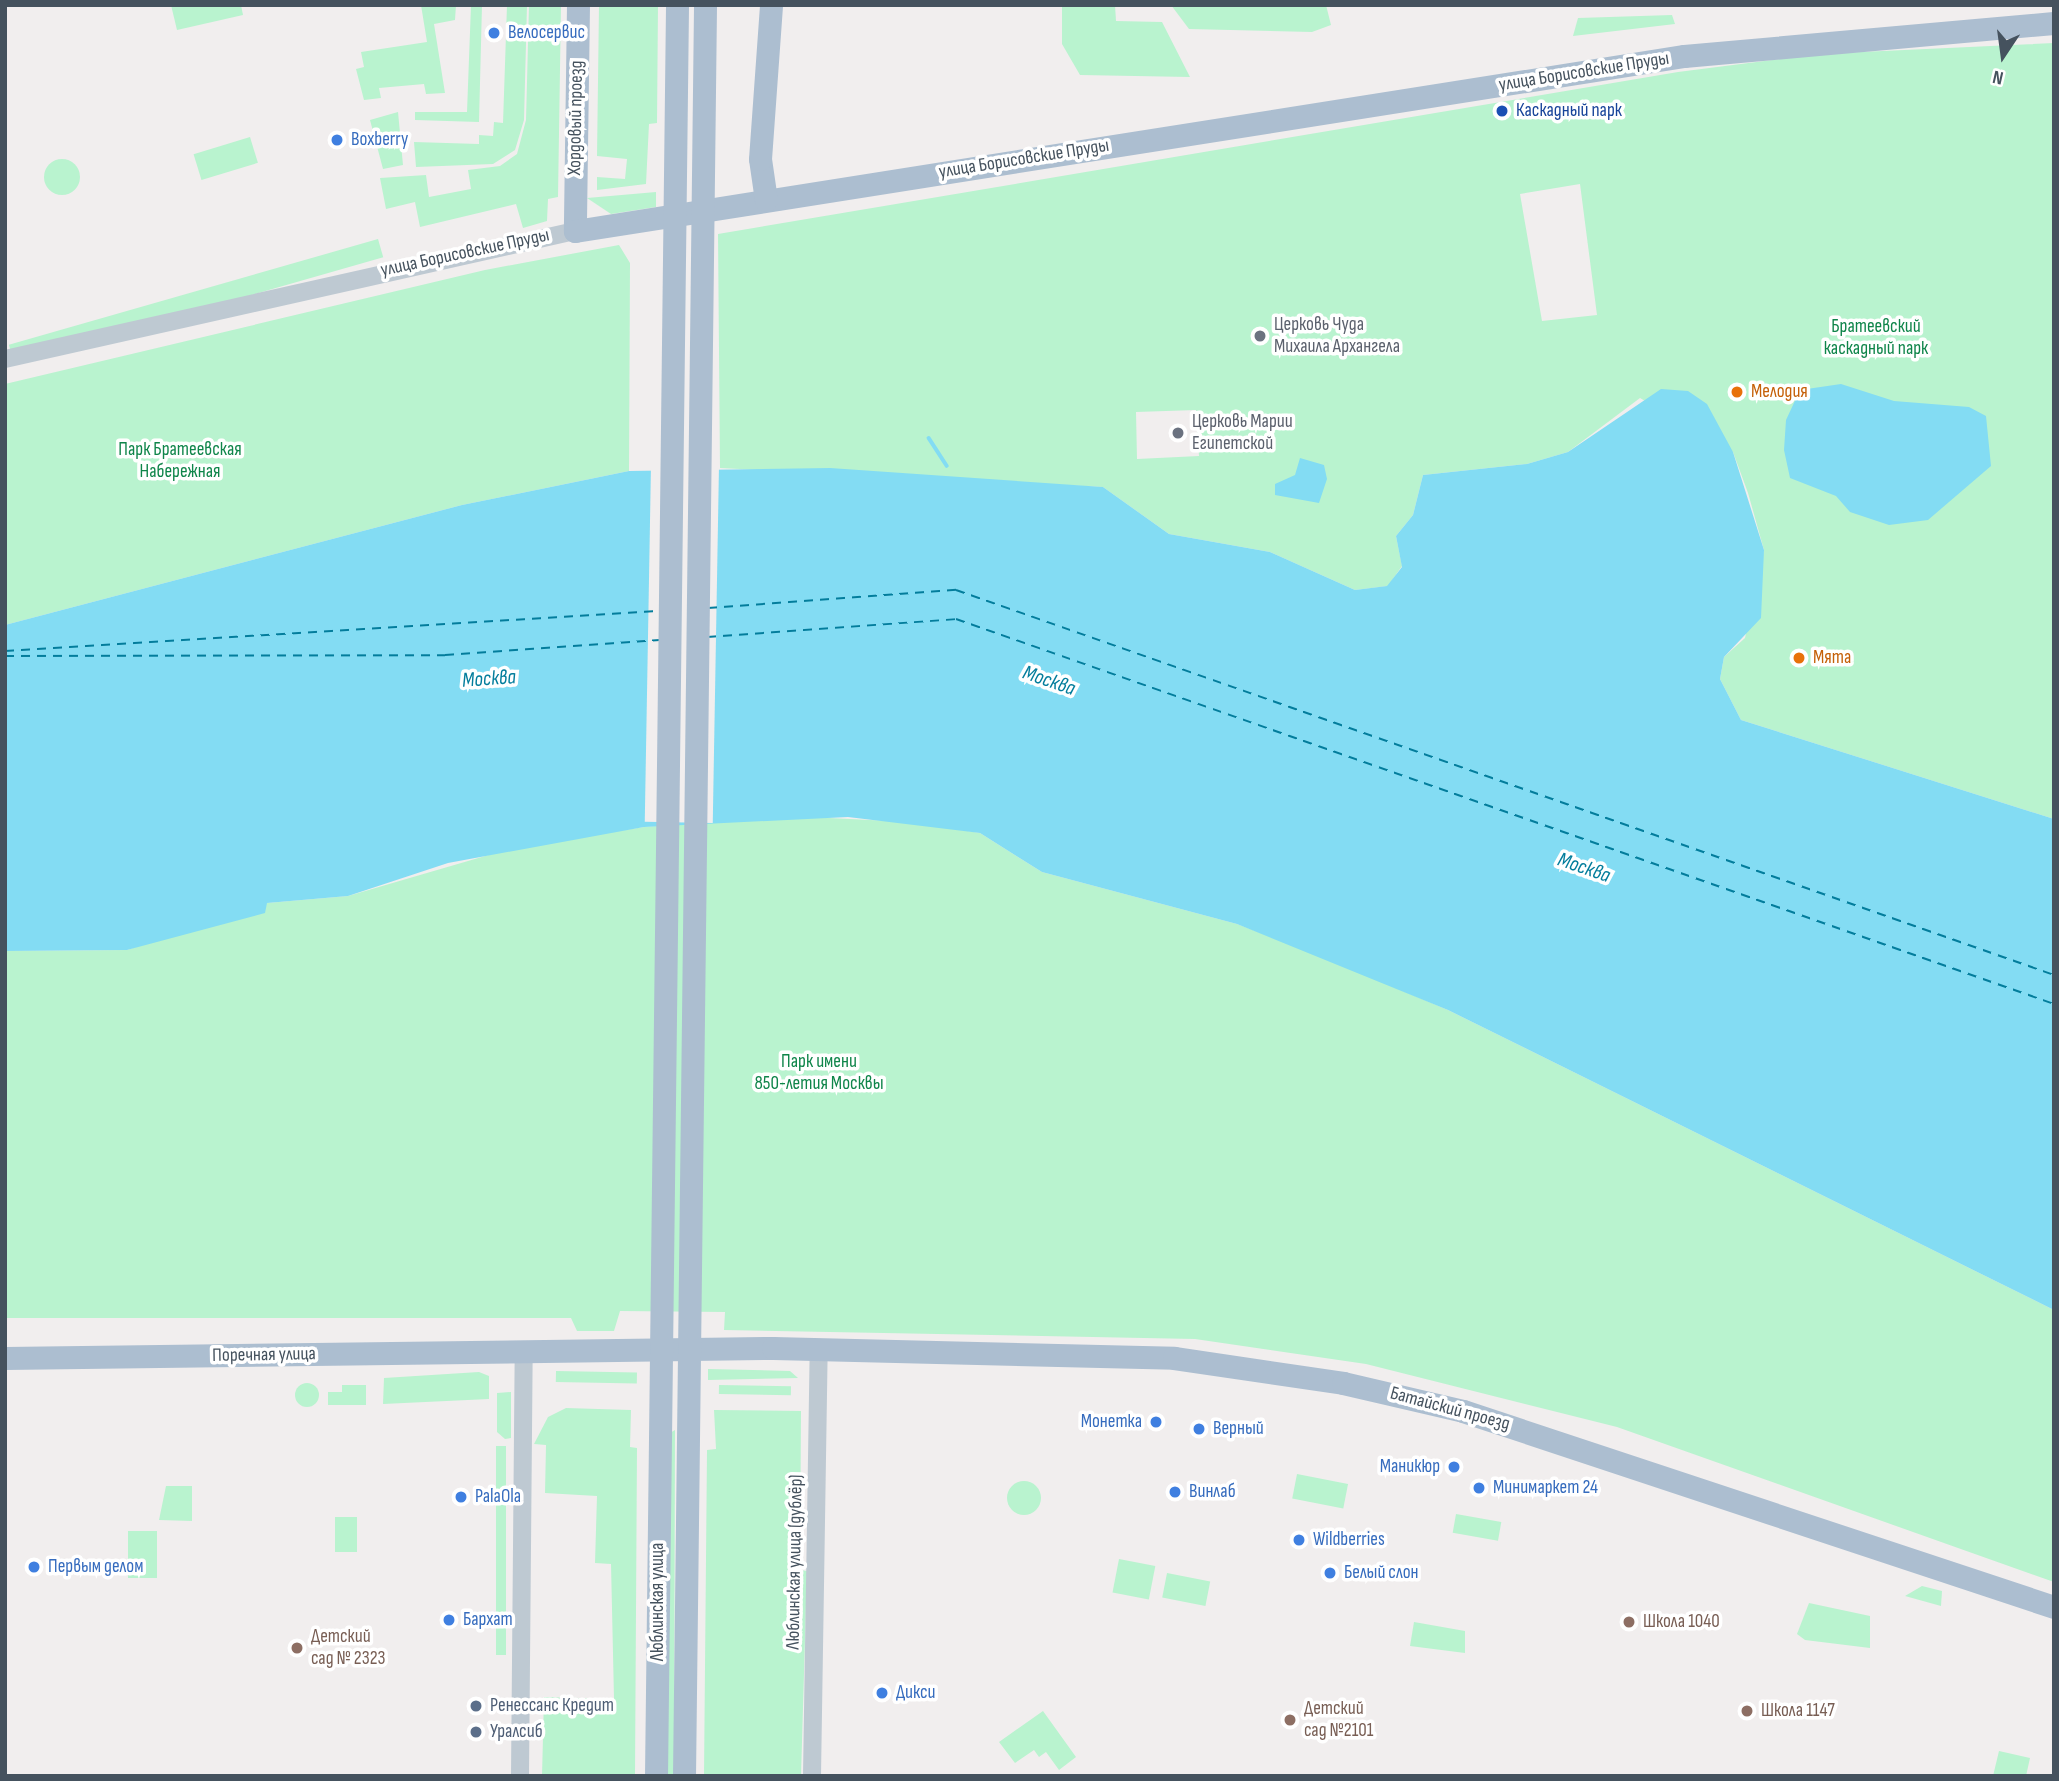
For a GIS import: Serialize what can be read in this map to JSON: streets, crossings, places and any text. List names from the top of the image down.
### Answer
{
  "streets": {
    "main road": [
      "улица Борисовские Пруды",
      "Хордовый проезд",
      "Поречная улица",
      "Батайский проезд",
      "Люблинская улица"
    ],
    "street": ["Люблинская улица (дублёр)"]
  },
  "crossings": [
    ["улица Борисовские Пруды", "Хордовый проезд"],
    ["Поречная улица", "Батайский проезд"],
    ["Батайский проезд", "Люблинская улица (дублёр)"]
  ],
  "water": ["Москва"],
  "parks": ["Братеевский каскадный парк", "Парк Братеевская Набережная", "Парк имени 850-летия Москвы"],
  "places": [
    "Велосервис",
    "Каскадный парк",
    "Boxberry",
    "Церковь Чуда Михаила Архангела",
    "Мелодия",
    "Церковь Марии Египетской",
    "Мята",
    "Монетка",
    "Верный",
    "Маникюр",
    "Минимаркет 24",
    "Винлаб",
    "PalaOla",
    "Wildberries",
    "Первым делом",
    "Белый слон",
    "Бархат",
    "Школа 1040",
    "Детский сад № 2323",
    "Дикси",
    "Ренессанс Кредит",
    "Школа 1147",
    "Детский сад №2101",
    "Уралсиб"
  ],
  "north": "bottom"
}
